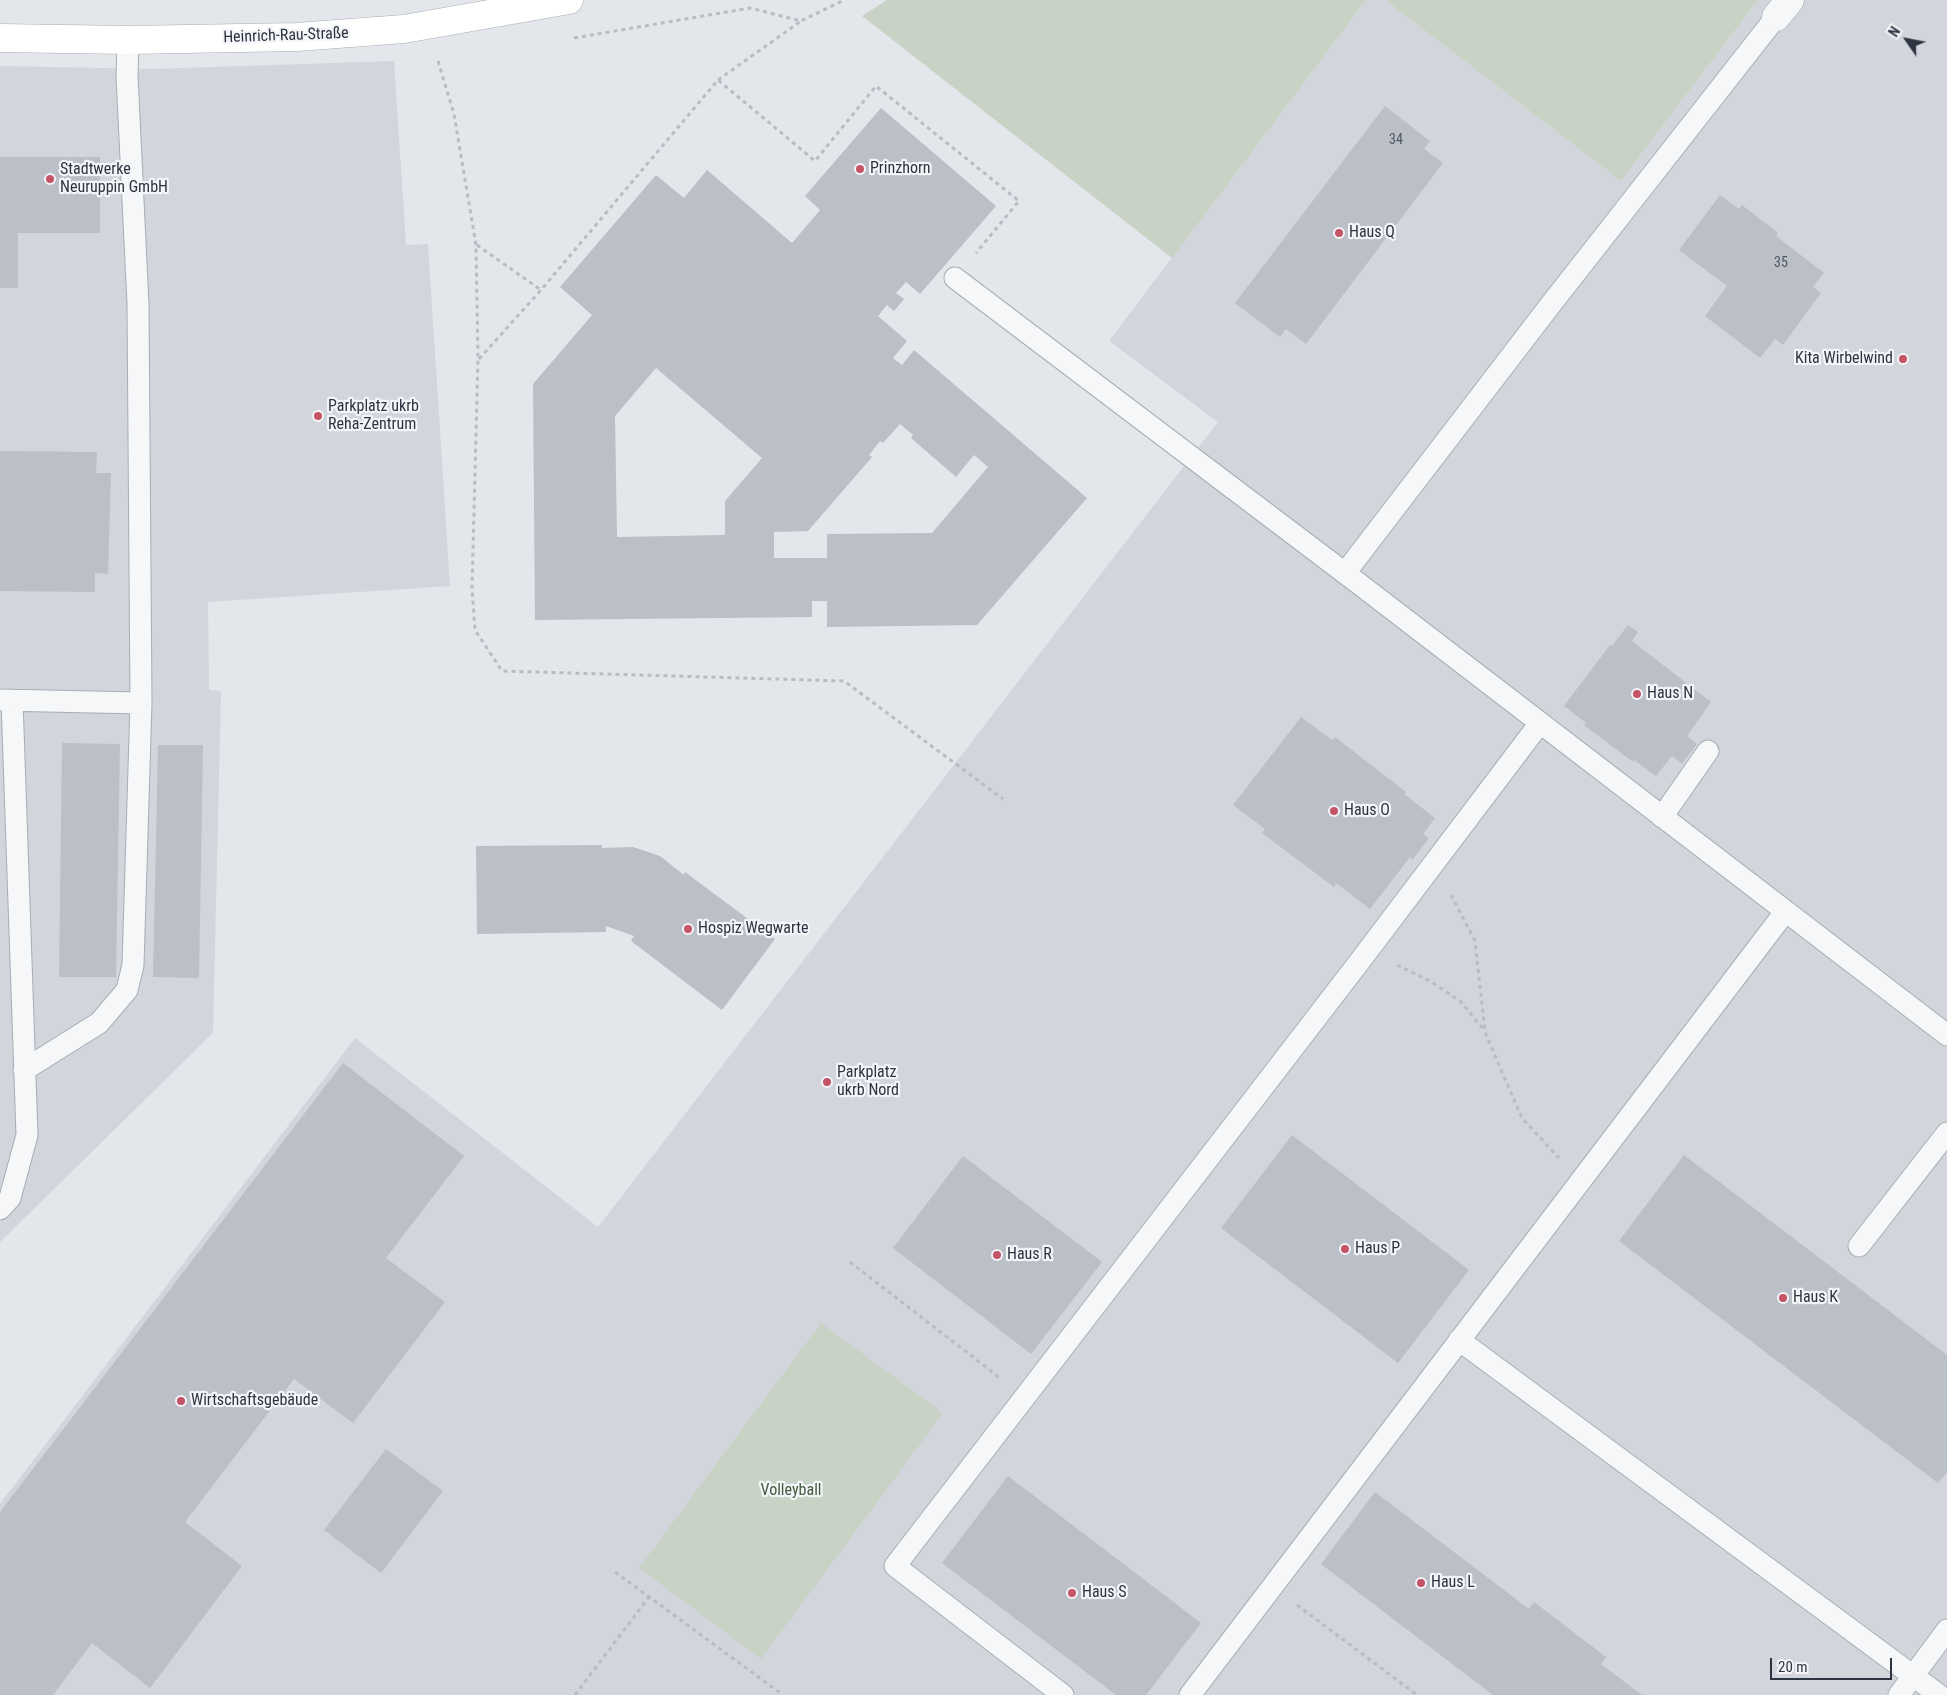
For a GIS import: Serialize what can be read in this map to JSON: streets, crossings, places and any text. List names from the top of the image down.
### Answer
{
  "streets": {
    "main road": ["Heinrich-Rau-Straße"]
  },
  "parks": ["Volleyball"],
  "places": [
    "Prinzhorn",
    "Stadtwerke Neuruppin GmbH",
    "Haus Q",
    "Kita Wirbelwind",
    "Parkplatz ukrb Reha-Zentrum",
    "Haus N",
    "Haus O",
    "Hospiz Wegwarte",
    "Parkplatz ukrb Nord",
    "Haus P",
    "Haus R",
    "Haus K",
    "Wirtschaftsgebäude",
    "Haus L",
    "Haus S"
  ],
  "house_numbers": ["34", "35"],
  "scale_bar": "20 m",
  "north": "top left"
}
